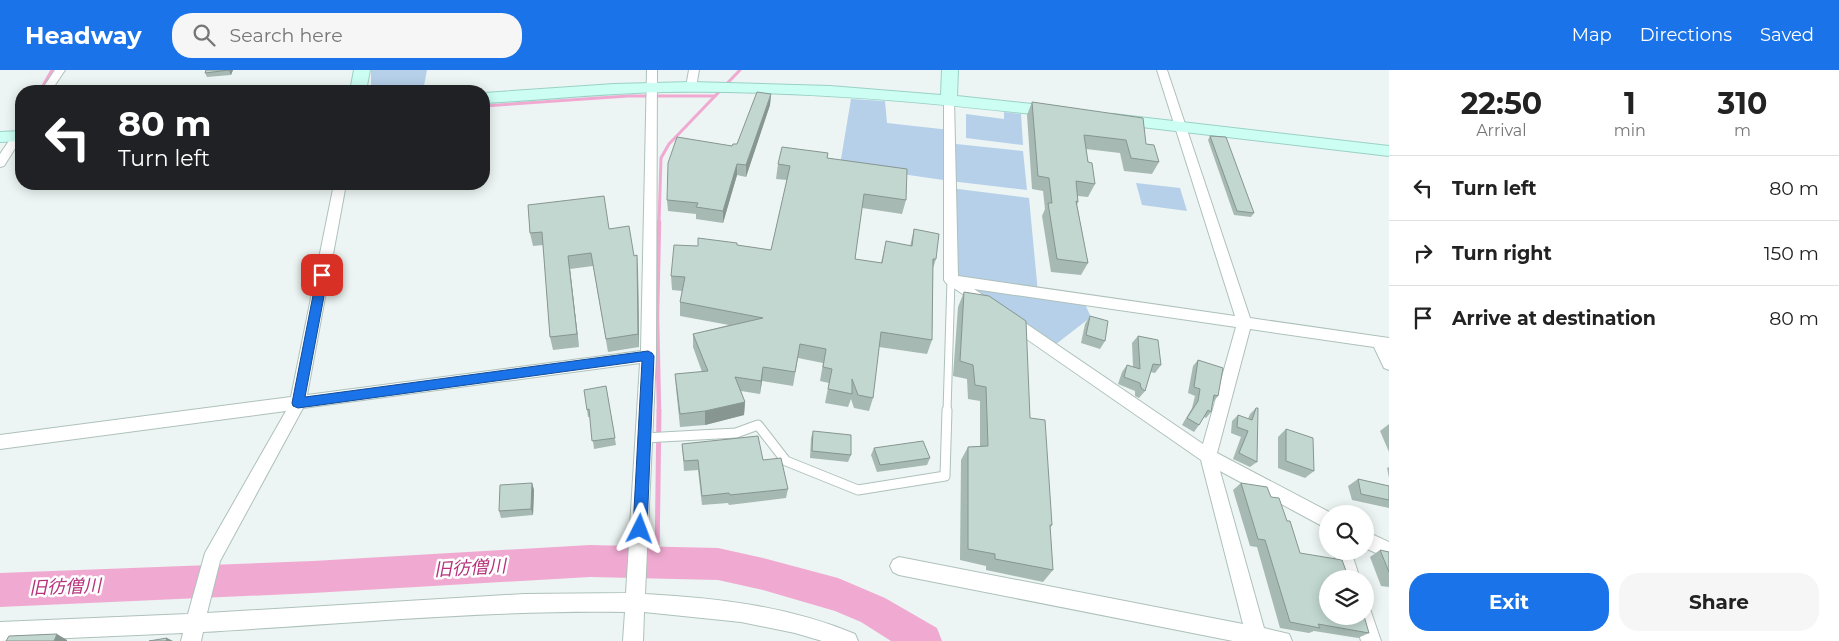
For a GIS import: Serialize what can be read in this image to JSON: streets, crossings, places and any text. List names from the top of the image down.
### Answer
{
  "water": ["旧彷僧川"],
  "page": {
    "header": "Headway",
    "search": "Search here",
    "nav": ["Map", "Directions", "Saved"],
    "eta": [
      "22:50",
      "Arrival",
      "1",
      "min",
      "310",
      "m"
    ],
    "turn": ["80 m", "Turn left"],
    "list": [
      {
        "name": "Turn left",
        "value": "80 m"
      },
      {
        "name": "Turn right",
        "value": "150 m"
      },
      {
        "name": "Arrive at destination",
        "value": "80 m"
      }
    ],
    "buttons": ["Exit", "Share"]
  }
}
